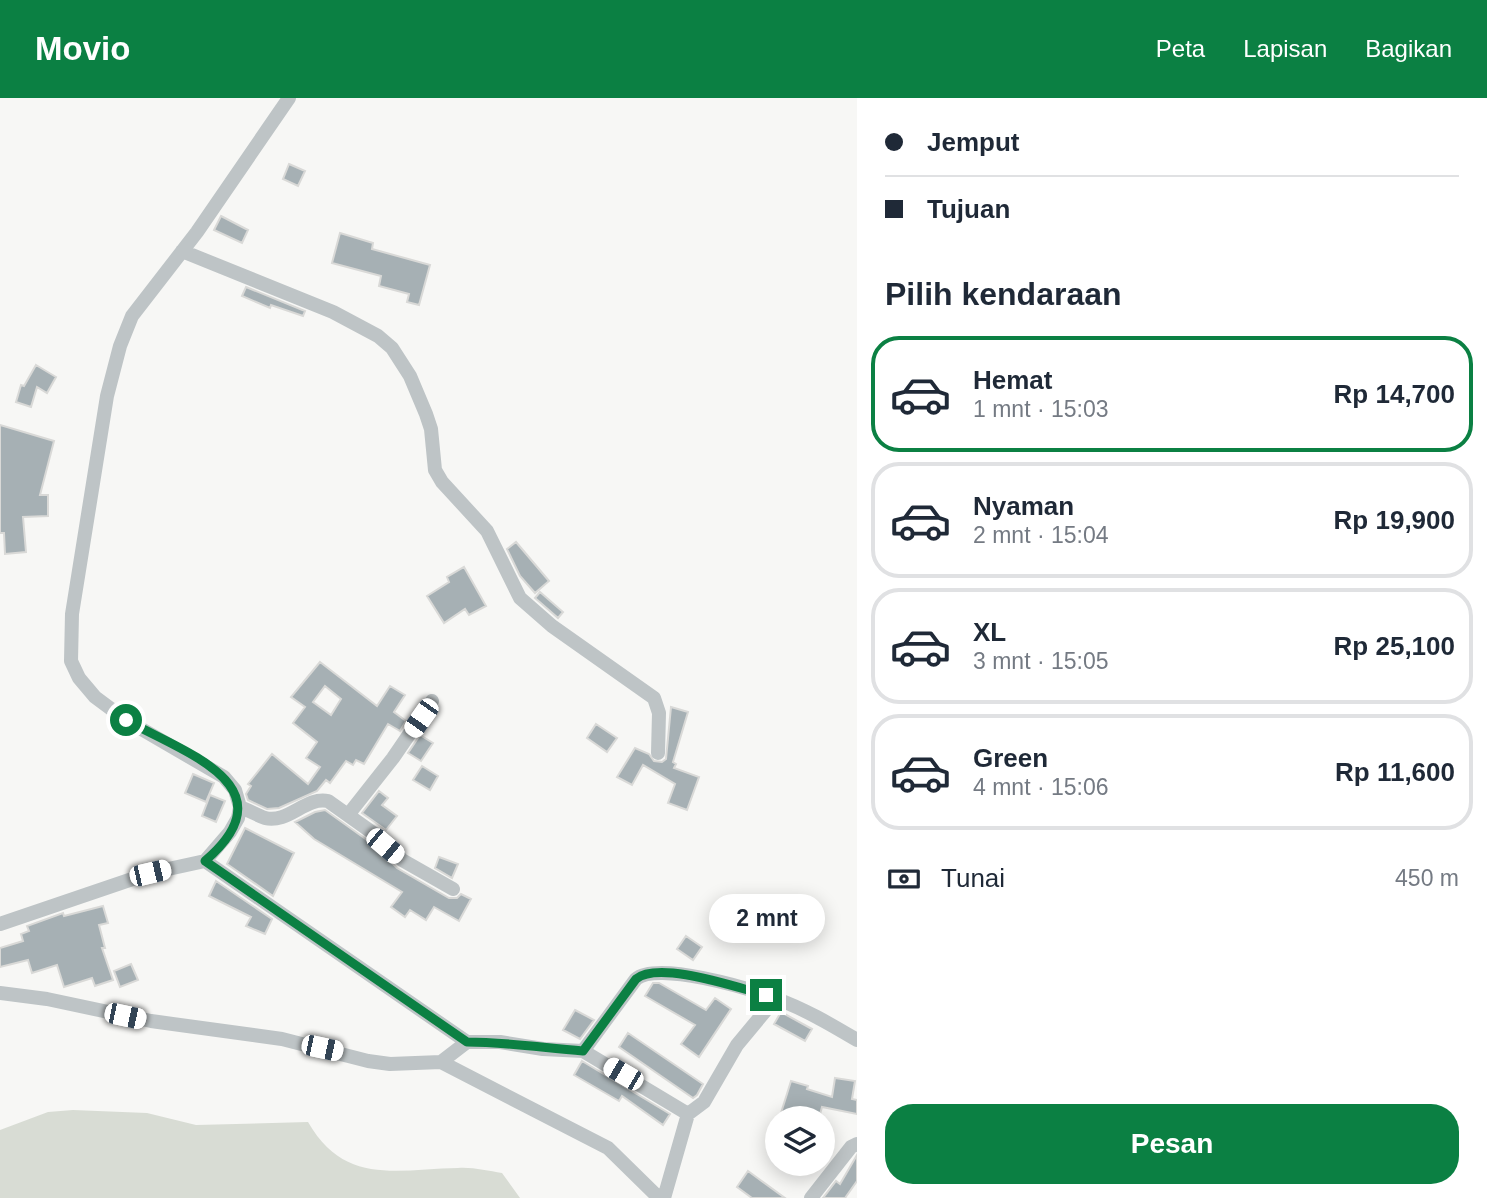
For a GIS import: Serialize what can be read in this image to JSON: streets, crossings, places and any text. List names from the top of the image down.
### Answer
{
  "page": {
    "header": "Movio",
    "nav": ["Peta", "Lapisan", "Bagikan"],
    "banner": ["Jemput", "Tujuan"],
    "heading": "Pilih kendaraan",
    "list": [
      {
        "name": "Hemat",
        "note": "1 mnt · 15:03",
        "value": "Rp 14,700"
      },
      {
        "name": "Nyaman",
        "note": "2 mnt · 15:04",
        "value": "Rp 19,900"
      },
      {
        "name": "XL",
        "note": "3 mnt · 15:05",
        "value": "Rp 25,100"
      },
      {
        "name": "Green",
        "note": "4 mnt · 15:06",
        "value": "Rp 11,600"
      }
    ],
    "pay": ["Tunai", "450 m"],
    "bubble": "2 mnt",
    "buttons": "Pesan"
  }
}
